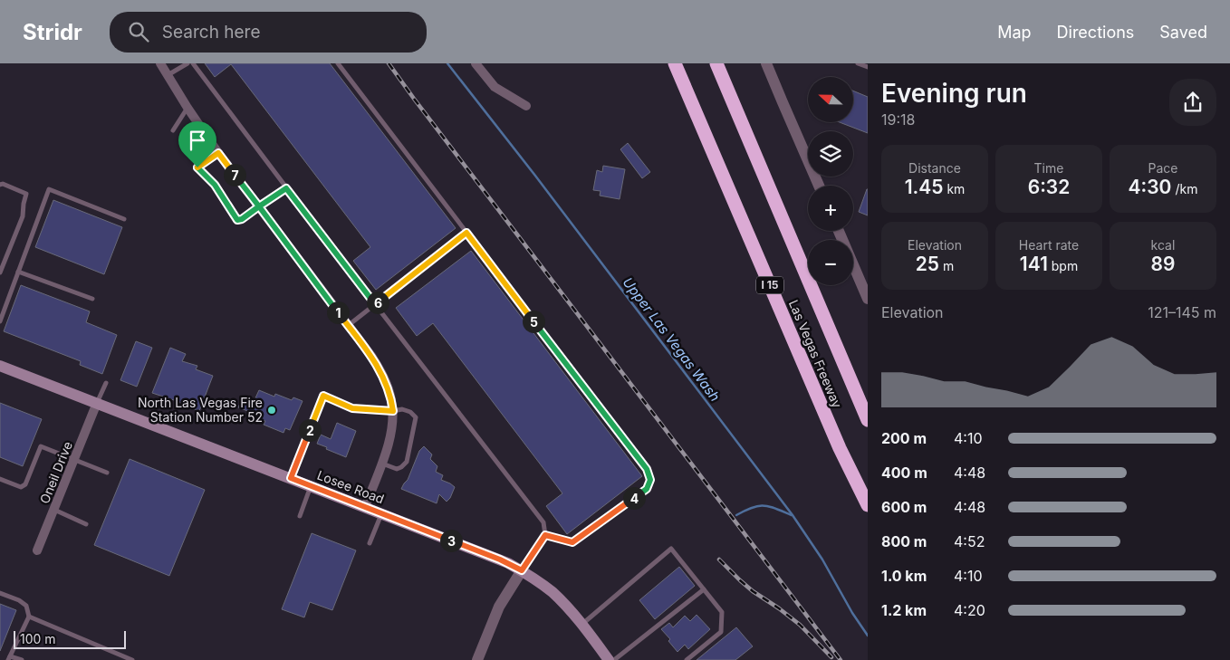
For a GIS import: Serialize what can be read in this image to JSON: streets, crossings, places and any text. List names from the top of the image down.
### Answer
{
  "streets": {
    "highway": ["I 15", "Las Vegas Freeway"],
    "main road": ["Losee Road"],
    "street": ["Oneil Drive"]
  },
  "crossings": [
    ["Oneil Drive", "Losee Road"]
  ],
  "water": ["Upper Las Vegas Wash"],
  "places": ["North Las Vegas Fire Station Number 52"],
  "scale_bar": "100 m",
  "north": "left",
  "page": {
    "header": "Stridr",
    "search": "Search here",
    "nav": ["Map", "Directions", "Saved"],
    "heading": ["Evening run", "19:18"],
    "map_buttons": ["+", "−"],
    "stats": [
      ["Distance", "1.45 km"],
      ["Time", "6:32"],
      ["Pace", "4:30 /km"],
      ["Elevation", "25 m"],
      ["Heart rate", "141 bpm"],
      ["kcal", "89"]
    ],
    "pins": [
      "7",
      "6",
      "1",
      "5",
      "2",
      "4",
      "3"
    ],
    "chart": ["Elevation", "121–145 m"],
    "list": [
      {
        "name": "200 m",
        "note": "4:10"
      },
      {
        "name": "400 m",
        "note": "4:48"
      },
      {
        "name": "600 m",
        "note": "4:48"
      },
      {
        "name": "800 m",
        "note": "4:52"
      },
      {
        "name": "1.0 km",
        "note": "4:10"
      },
      {
        "name": "1.2 km",
        "note": "4:20"
      }
    ],
    "scale": "100 m"
  }
}
